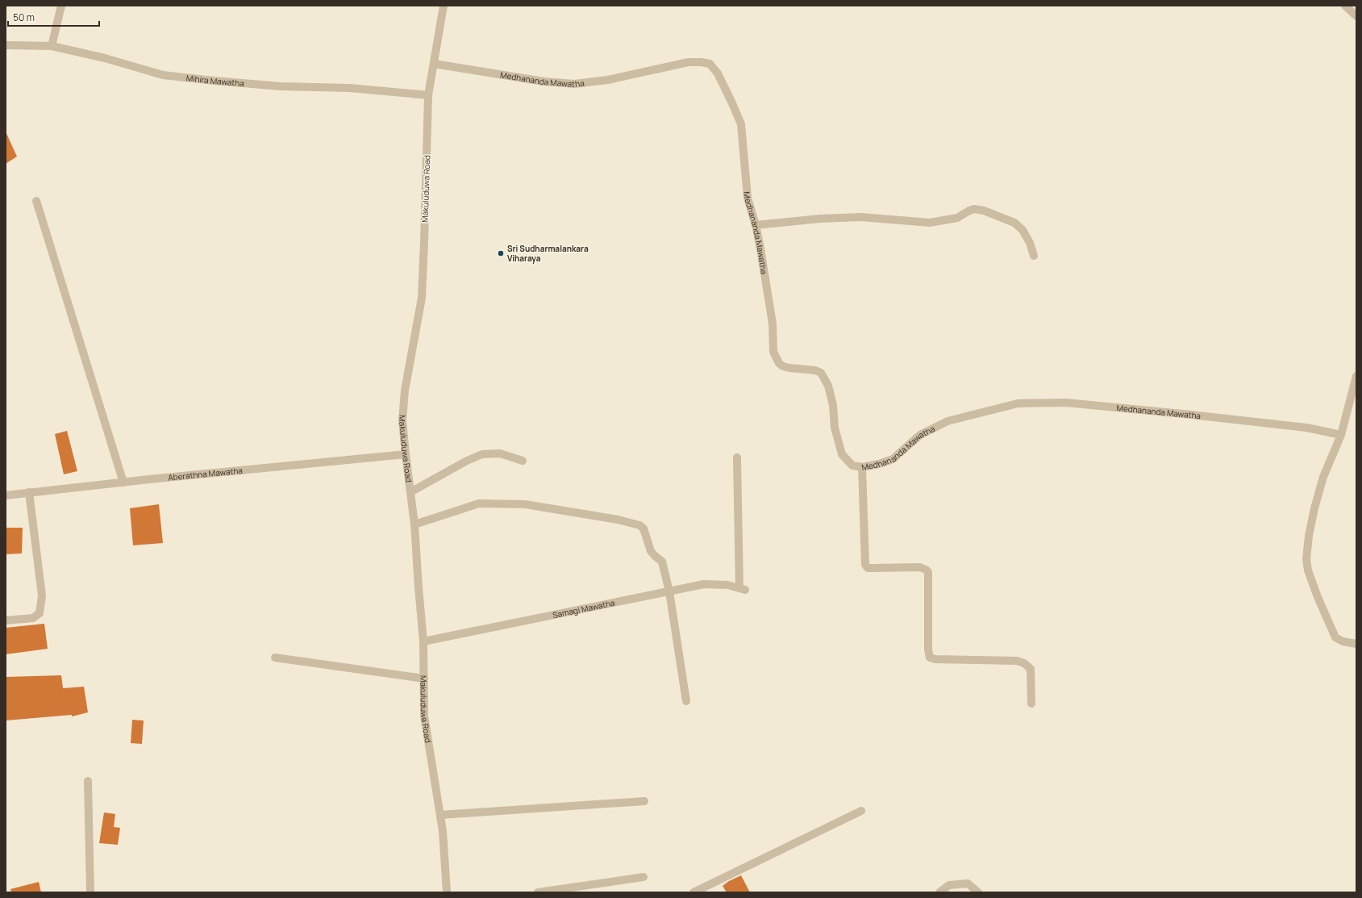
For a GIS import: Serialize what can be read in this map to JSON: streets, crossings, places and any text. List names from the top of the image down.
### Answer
{
  "streets": {
    "street": [
      "Medhananda Mawatha",
      "Mihira Mawatha",
      "Makuluduwa Road",
      "Aberathna Mawatha",
      "Samagi Mawatha"
    ]
  },
  "crossings": [
    ["Medhananda Mawatha", "Makuluduwa Road"],
    ["Mihira Mawatha", "Makuluduwa Road"],
    ["Makuluduwa Road", "Aberathna Mawatha"],
    ["Makuluduwa Road", "Samagi Mawatha"]
  ],
  "places": ["Sri Sudharmalankara Viharaya"],
  "scale_bar": "50 m"
}
